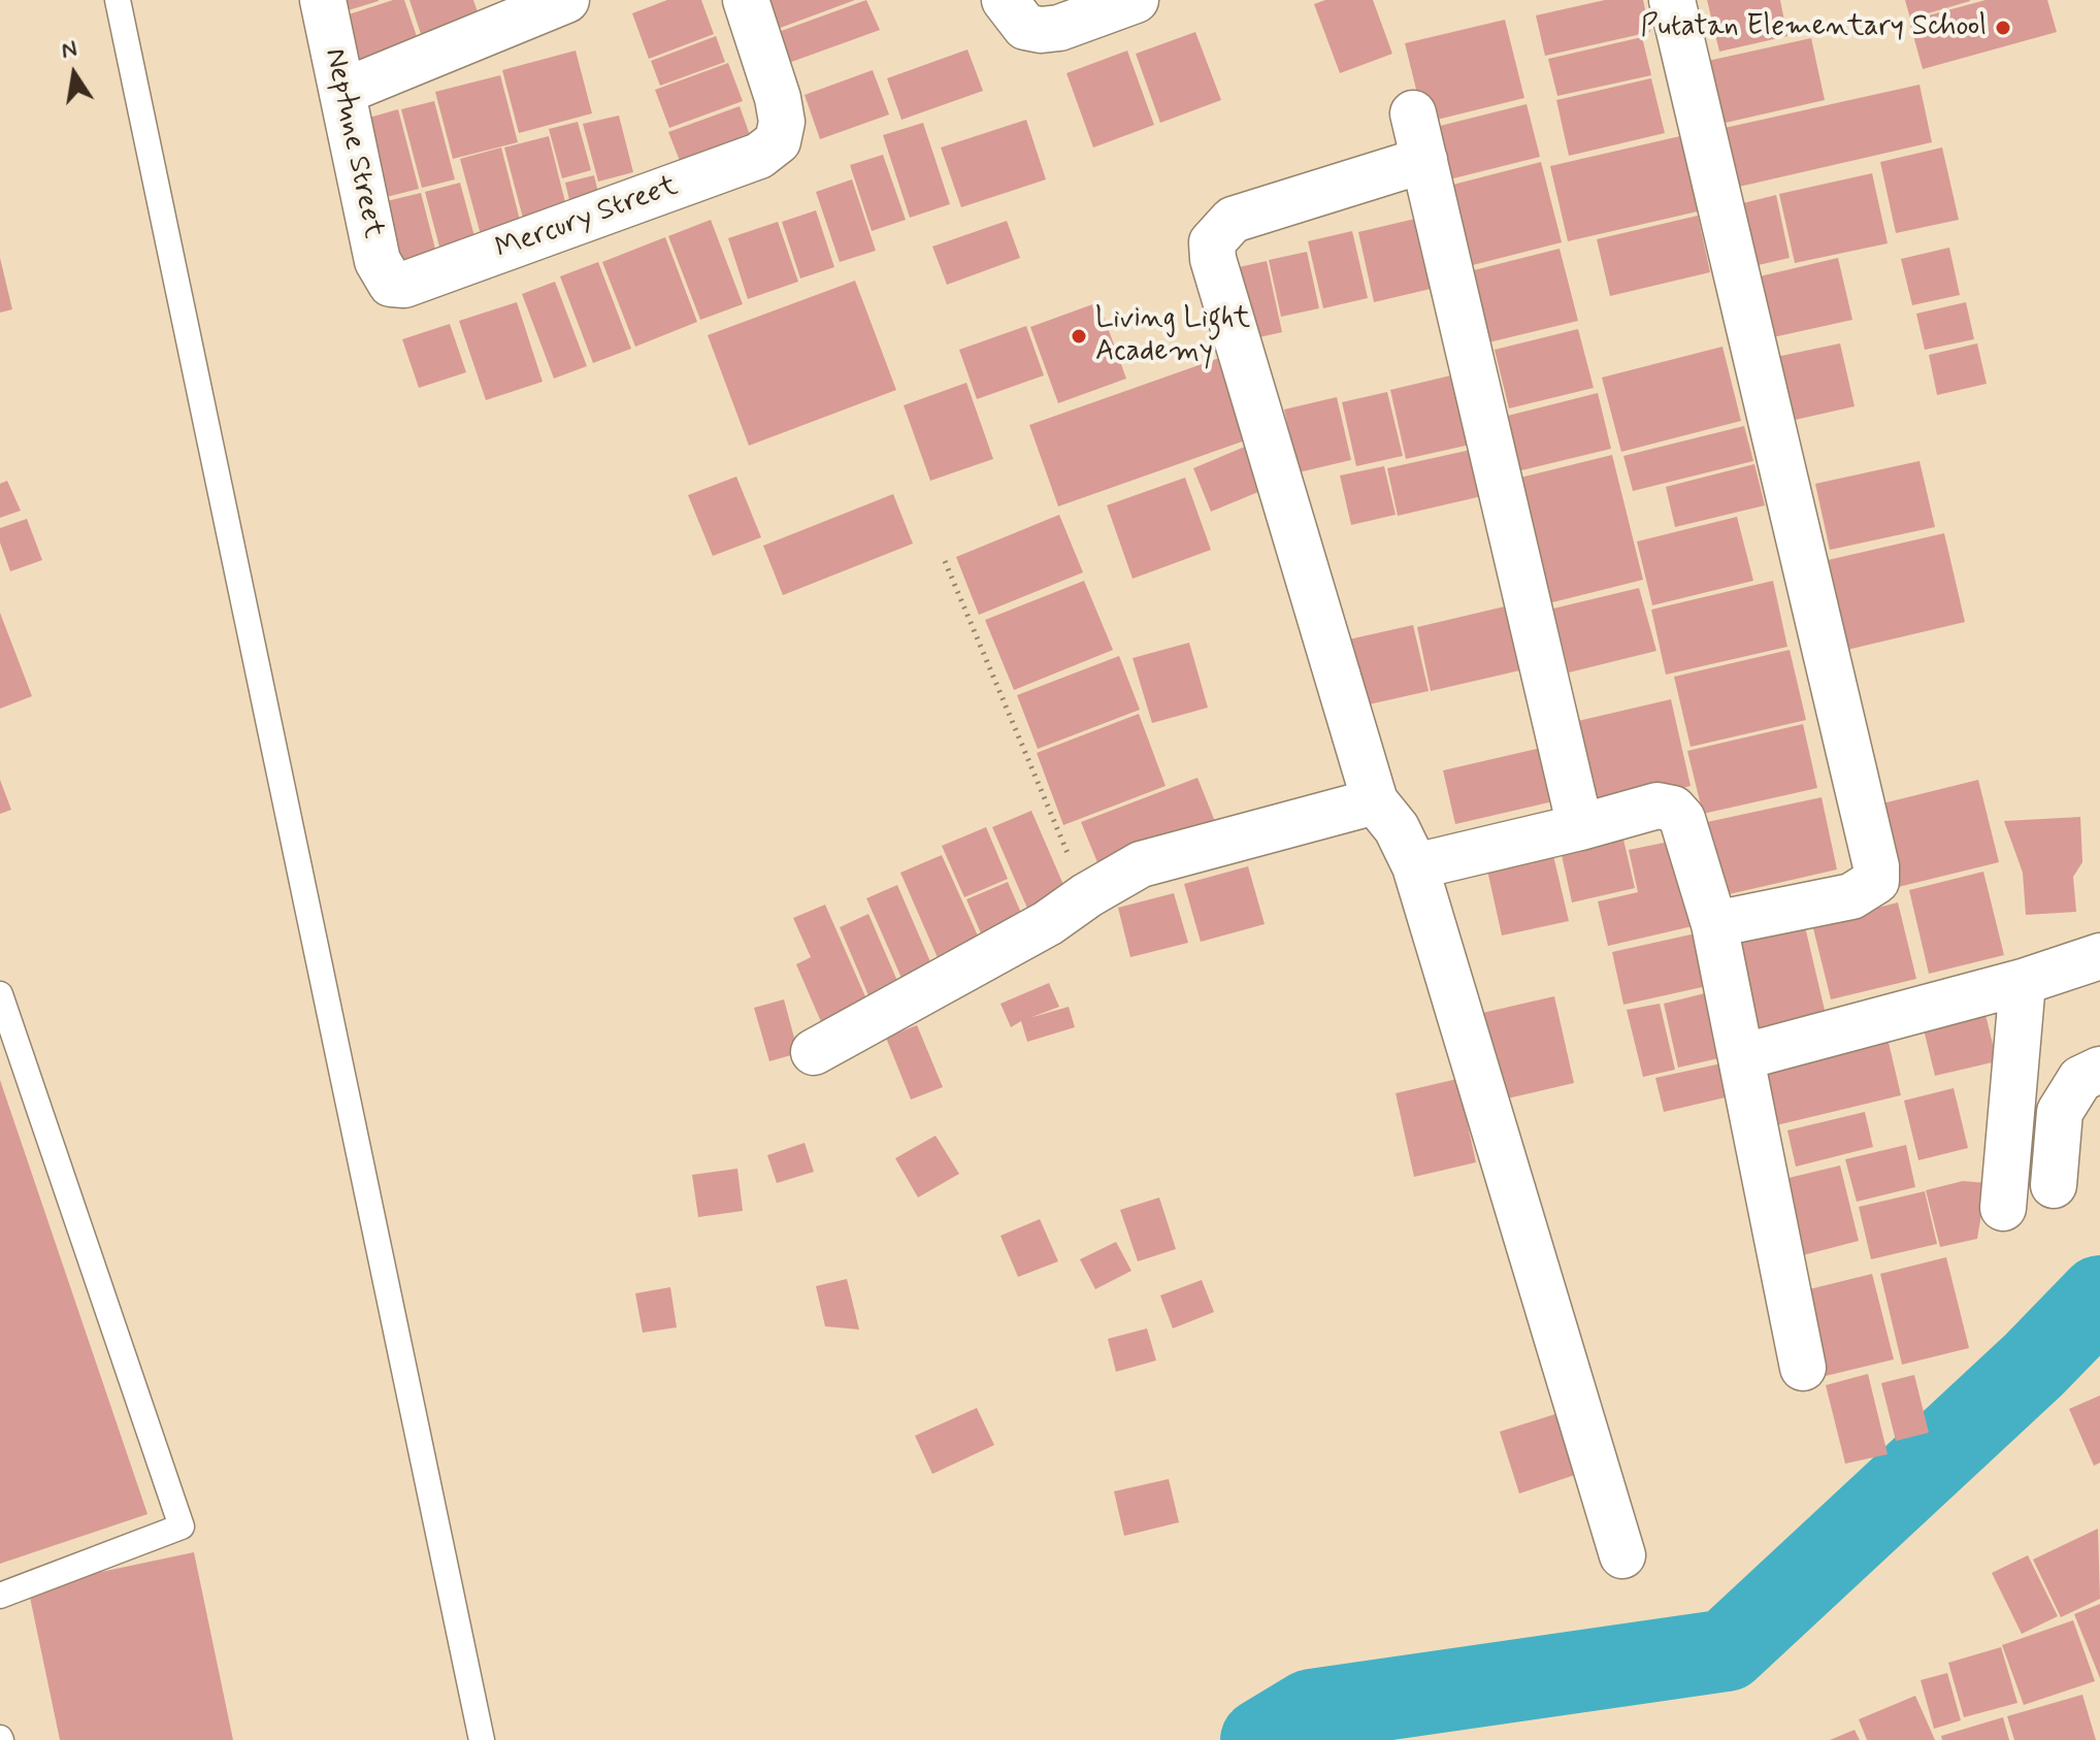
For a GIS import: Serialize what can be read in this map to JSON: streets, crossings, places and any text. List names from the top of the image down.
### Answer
{
  "streets": {
    "street": ["Neptune Street", "Mercury Street"]
  },
  "crossings": [
    ["Neptune Street", "Mercury Street"]
  ],
  "places": ["Putatan Elementary School", "Living Light Academy"],
  "north": "top"
}
